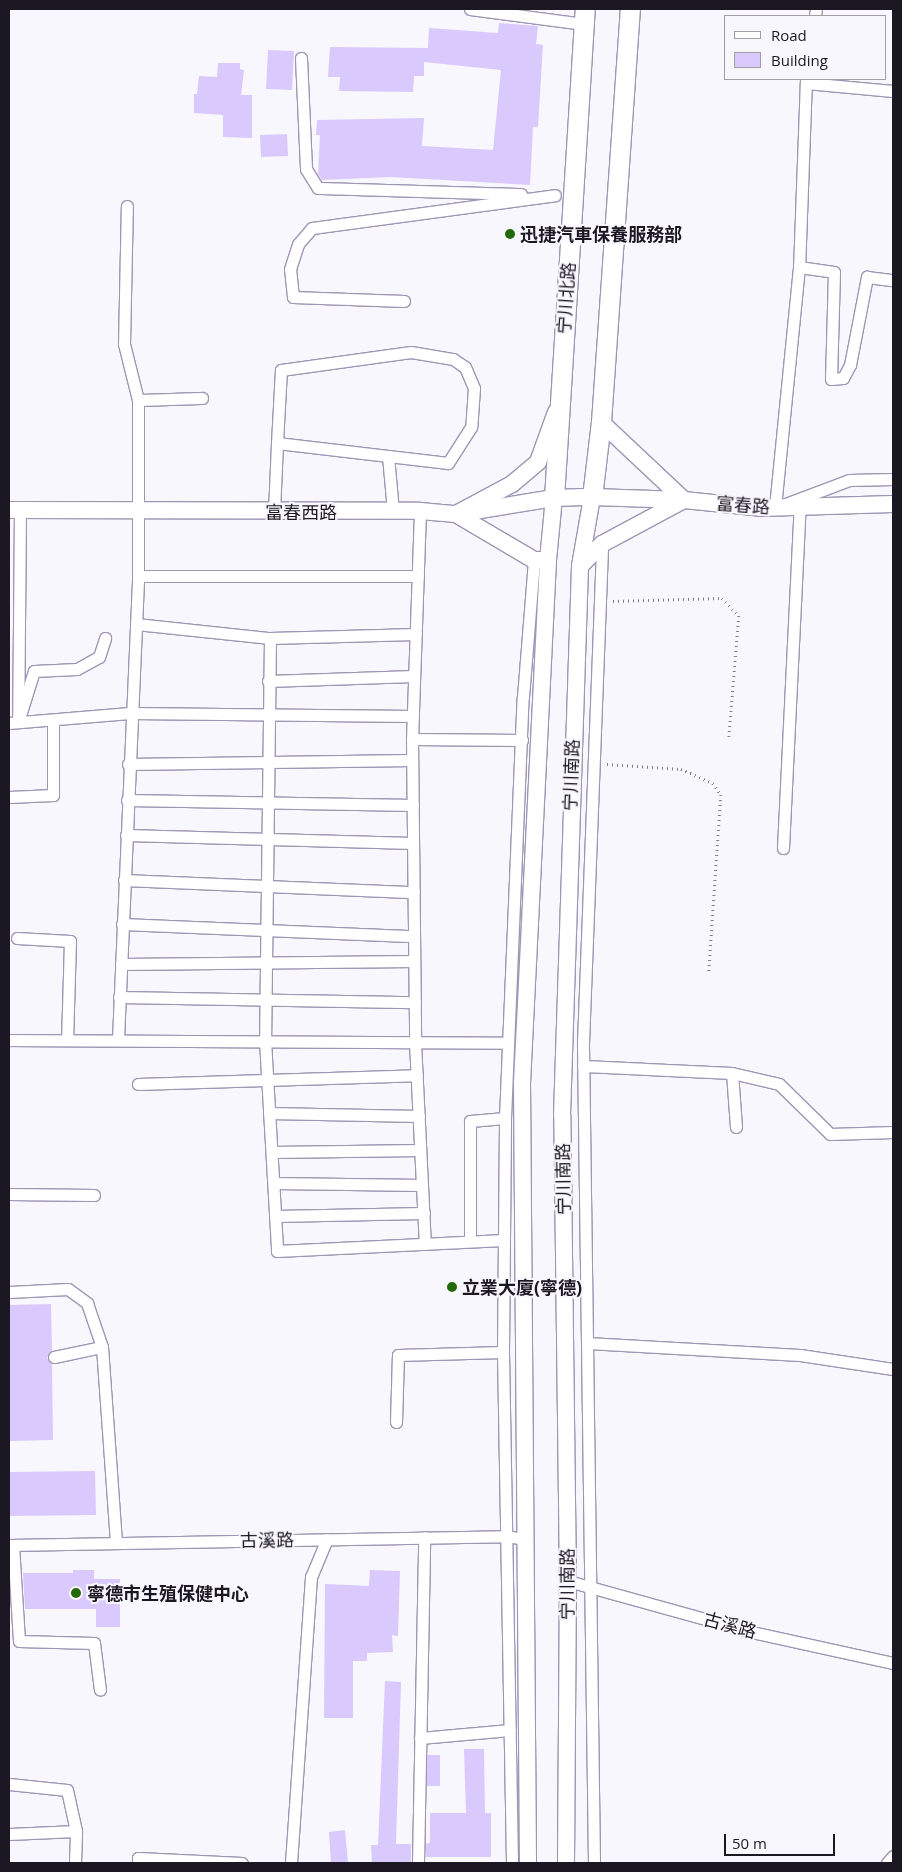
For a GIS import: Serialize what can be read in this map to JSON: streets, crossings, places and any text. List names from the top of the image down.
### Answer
{
  "streets": {
    "main road": [
      "宁川北路",
      "富春路",
      "富春西路",
      "宁川南路"
    ],
    "street": ["古溪路"]
  },
  "crossings": [
    ["宁川北路", "富春西路"],
    ["宁川北路", "宁川南路"],
    ["富春路", "富春西路"],
    ["富春路", "宁川南路"],
    ["富春西路", "宁川南路"],
    ["宁川南路", "古溪路"]
  ],
  "places": ["迅捷汽車保養服務部", "立業大廈(寧德)", "寧德市生殖保健中心"],
  "legend": ["Road", "Building"],
  "scale_bar": "50 m"
}
